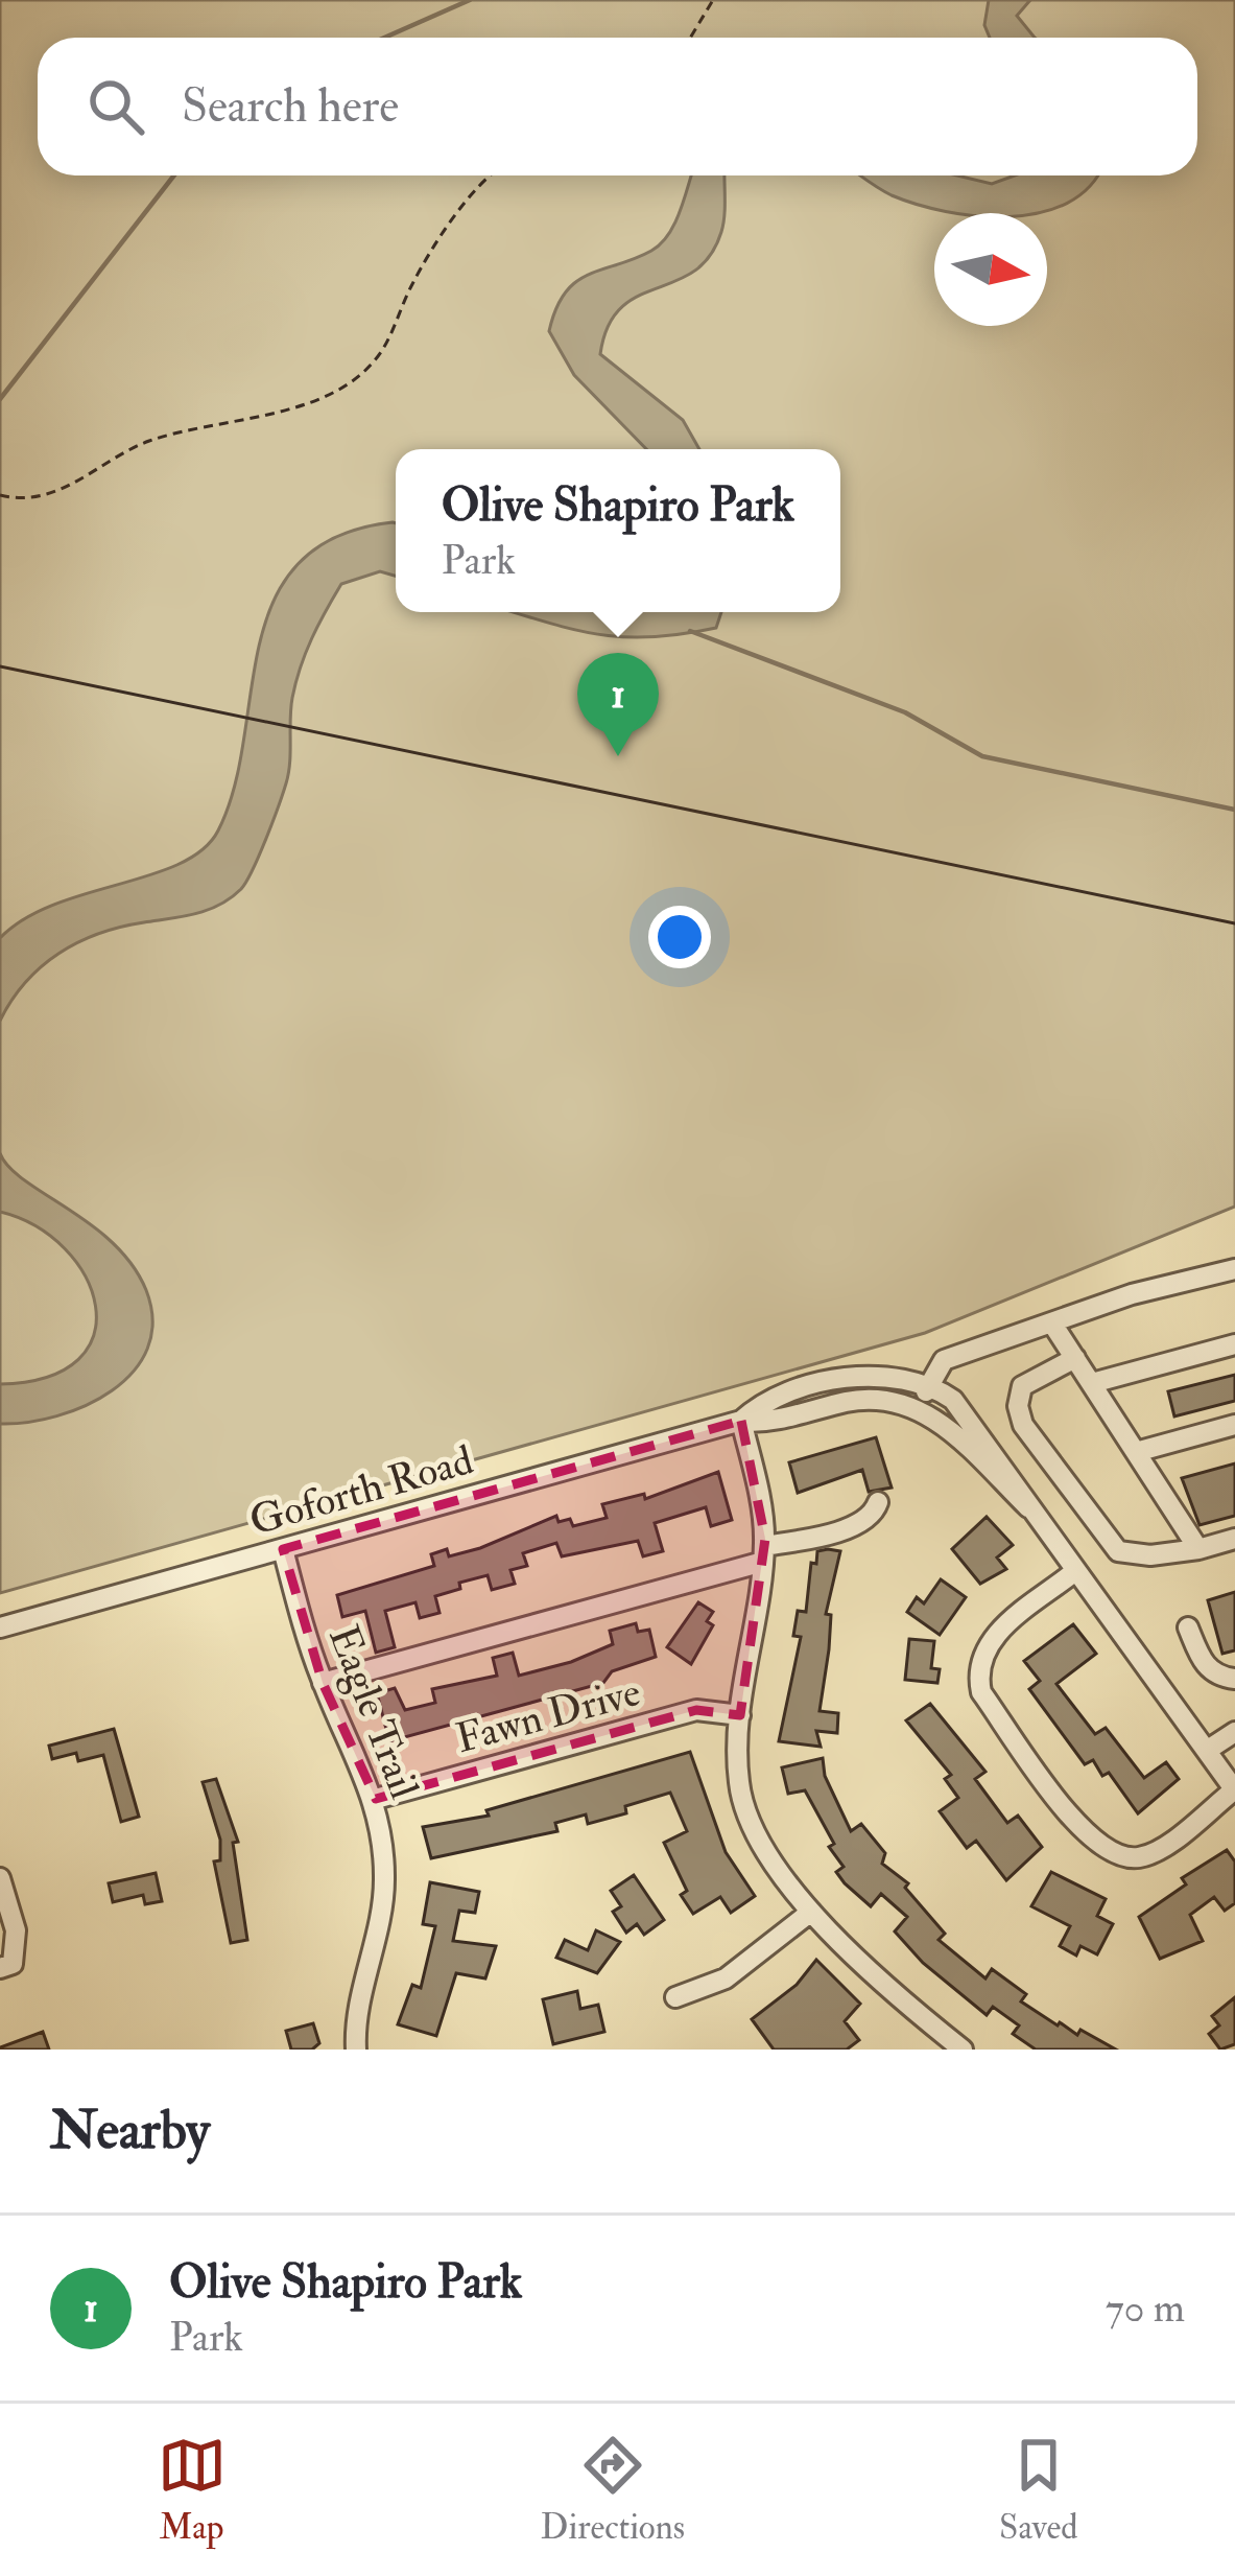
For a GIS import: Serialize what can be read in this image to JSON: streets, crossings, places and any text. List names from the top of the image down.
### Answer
{
  "streets": {
    "street": ["Goforth Road", "Eagle Trail", "Fawn Drive"]
  },
  "crossings": [
    ["Goforth Road", "Eagle Trail"],
    ["Eagle Trail", "Fawn Drive"]
  ],
  "north": "right",
  "page": {
    "search": "Search here",
    "popup": ["Olive Shapiro Park", "Park"],
    "pins": "1",
    "heading": "Nearby",
    "list": [
      {
        "mark": "1",
        "name": "Olive Shapiro Park",
        "note": "Park",
        "value": "70 m"
      }
    ],
    "nav": ["Map", "Directions", "Saved"]
  }
}
